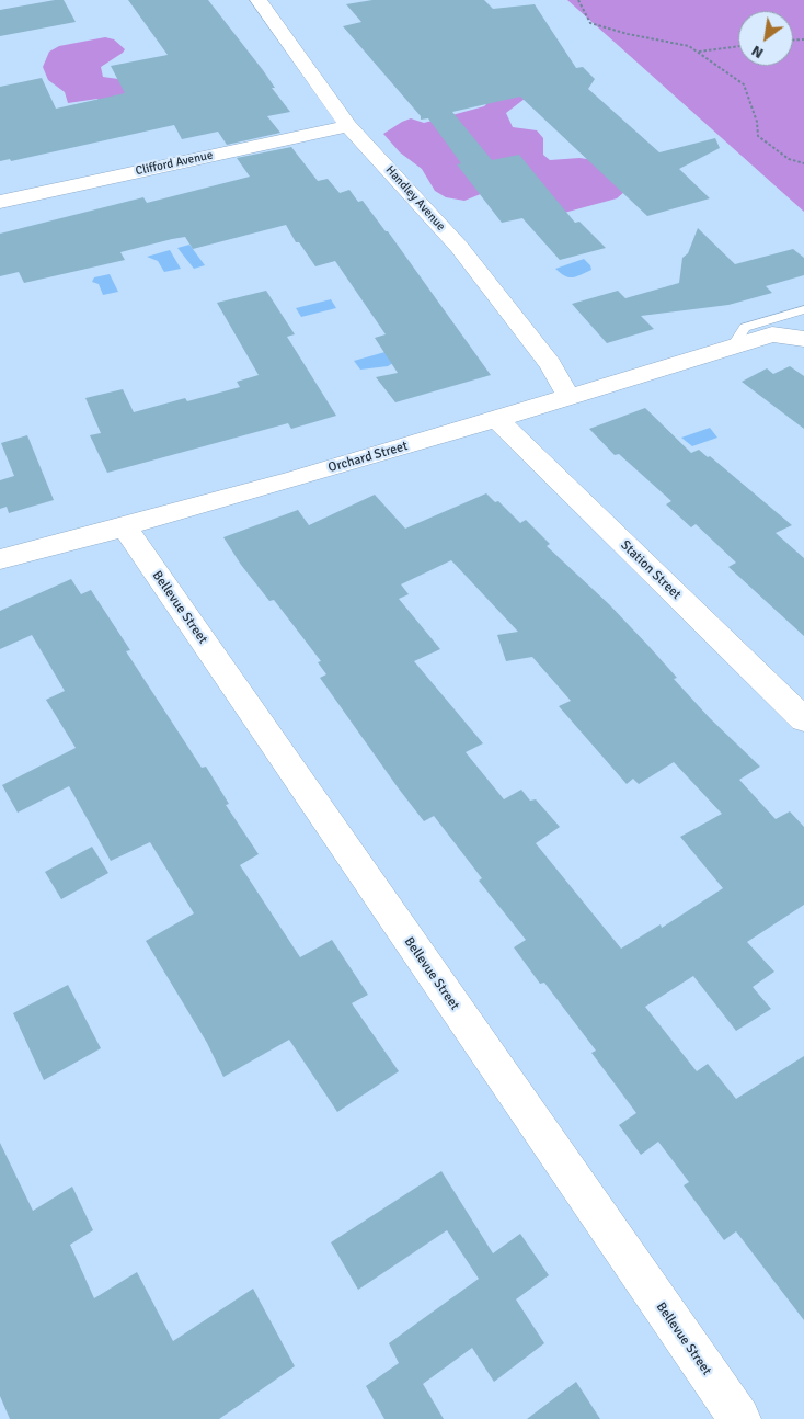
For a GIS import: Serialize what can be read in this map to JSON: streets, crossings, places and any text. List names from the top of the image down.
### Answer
{
  "streets": {
    "street": [
      "Clifford Avenue",
      "Handley Avenue",
      "Orchard Street",
      "Station Street",
      "Bellevue Street"
    ]
  },
  "crossings": [
    ["Clifford Avenue", "Handley Avenue"],
    ["Handley Avenue", "Orchard Street"],
    ["Orchard Street", "Station Street"],
    ["Orchard Street", "Bellevue Street"]
  ],
  "north": "bottom left"
}
